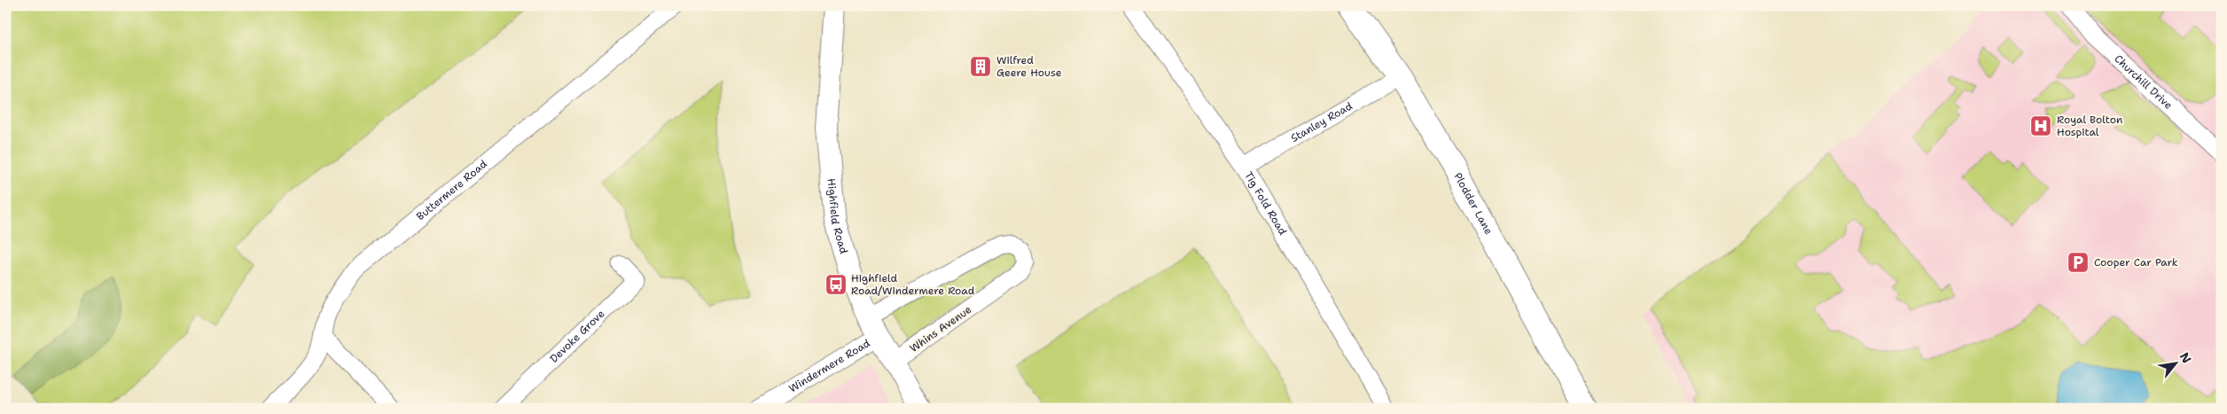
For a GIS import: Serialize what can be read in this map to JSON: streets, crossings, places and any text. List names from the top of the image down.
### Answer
{
  "streets": {
    "main road": ["Plodder Lane"],
    "street": [
      "Churchill Drive",
      "Stanley Road",
      "Buttermere Road",
      "Tig Fold Road",
      "Highfield Road",
      "Whins Avenue",
      "Devoke Grove",
      "Windermere Road"
    ]
  },
  "crossings": [
    ["Stanley Road", "Tig Fold Road"],
    ["Stanley Road", "Plodder Lane"],
    ["Highfield Road", "Whins Avenue"],
    ["Highfield Road", "Windermere Road"]
  ],
  "places": {
    "building": ["Wilfred Geere House"],
    "hospital": ["Royal Bolton Hospital"],
    "parking": ["Cooper Car Park"],
    "bus stop": ["Highfield Road/Windermere Road"]
  },
  "north": "top right"
}
